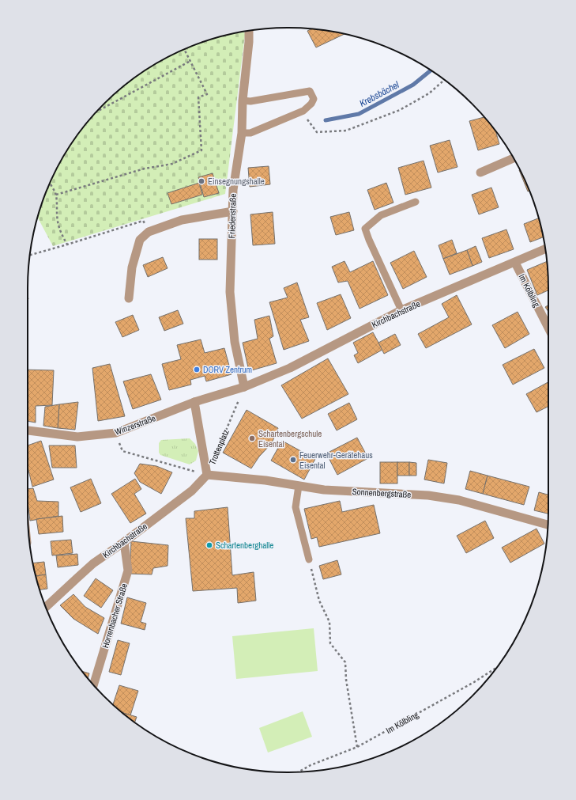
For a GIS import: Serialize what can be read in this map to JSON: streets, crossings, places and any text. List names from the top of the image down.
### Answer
{
  "streets": {
    "street": [
      "Friedenstraße",
      "Im Kölbling",
      "Kirchbachstraße",
      "Winzerstraße",
      "Trottenplatz",
      "Sonnenbergstraße",
      "Horrenbacher Straße"
    ]
  },
  "crossings": [
    ["Friedenstraße", "Kirchbachstraße"],
    ["Friedenstraße", "Winzerstraße"],
    ["Friedenstraße", "Trottenplatz"],
    ["Im Kölbling", "Kirchbachstraße"],
    ["Kirchbachstraße", "Winzerstraße"],
    ["Kirchbachstraße", "Trottenplatz"],
    ["Kirchbachstraße", "Sonnenbergstraße"],
    ["Kirchbachstraße", "Horrenbacher Straße"],
    ["Winzerstraße", "Trottenplatz"],
    ["Trottenplatz", "Sonnenbergstraße"]
  ],
  "water": ["Krebsbächel"],
  "places": [
    "Einsegnungshalle",
    "DORV Zentrum",
    "Schartenbergschule Eisental",
    "Feuerwehr-Gerätehaus Eisental",
    "Schartenberghalle"
  ]
}
